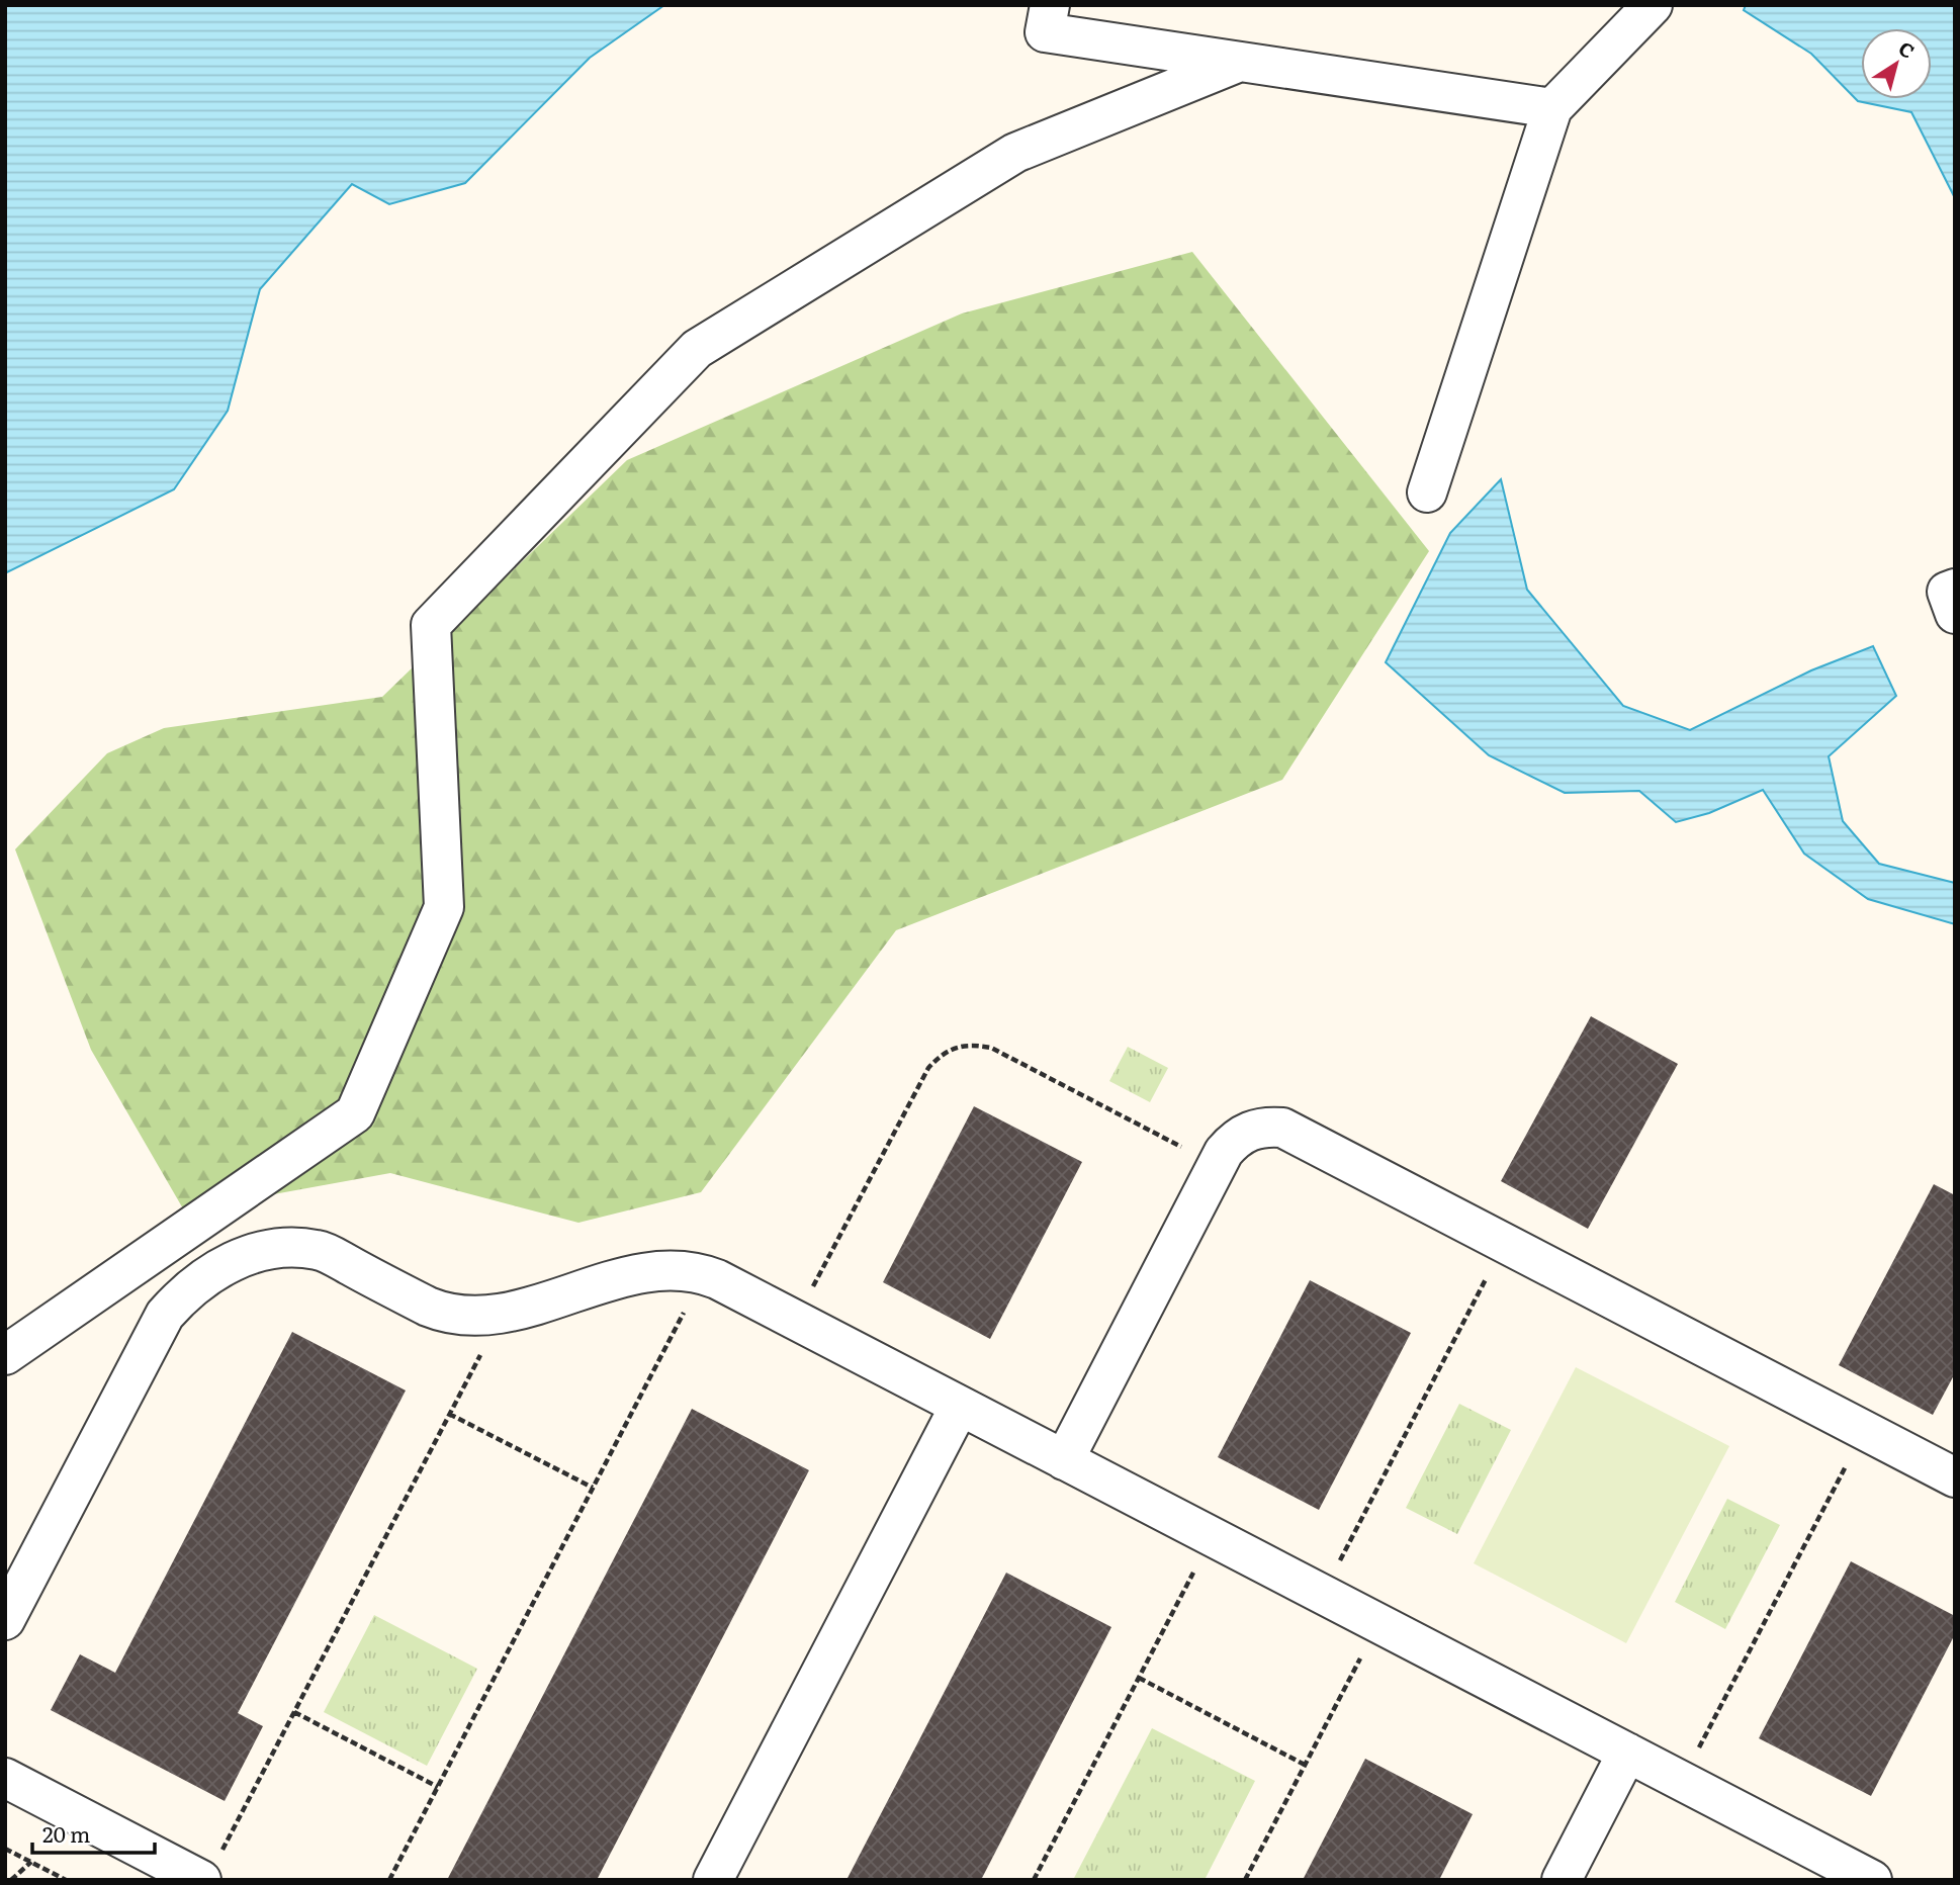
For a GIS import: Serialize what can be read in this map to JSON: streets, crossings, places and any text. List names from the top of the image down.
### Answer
{
  "scale_bar": "20 m",
  "north": "top right"
}
